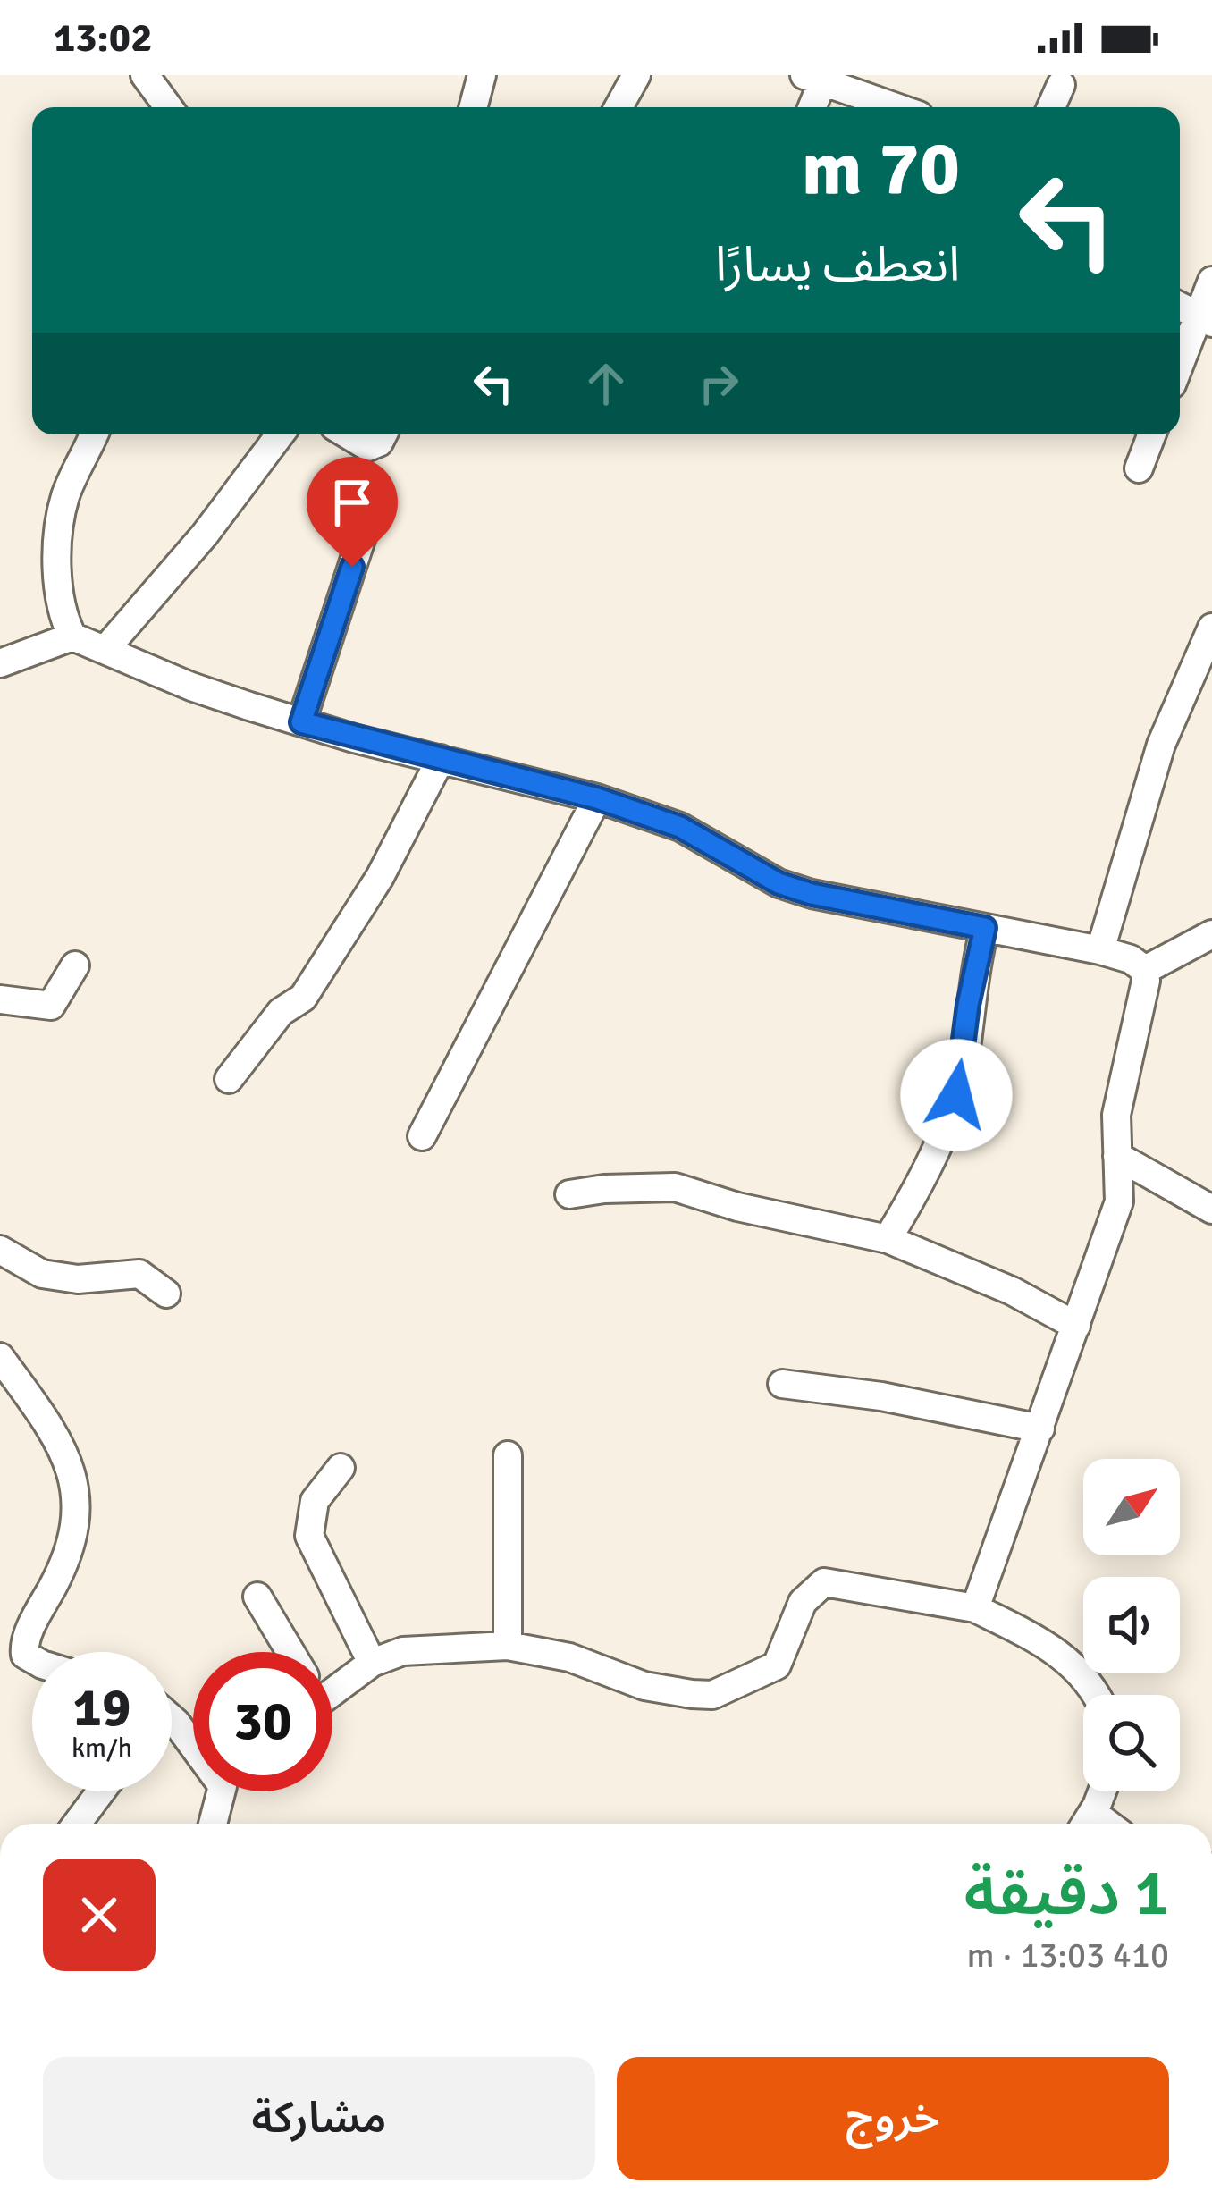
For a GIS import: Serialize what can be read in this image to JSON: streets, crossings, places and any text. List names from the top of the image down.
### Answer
{
  "north": "top right",
  "page": {
    "status": "13:02",
    "turn": ["70 m", "انعطف يسارًا"],
    "speed": "19 km/h",
    "limit": "30",
    "heading": ["1 دقيقة", "410 m · 13:03"],
    "buttons": ["خروج", "مشاركة"]
  }
}
